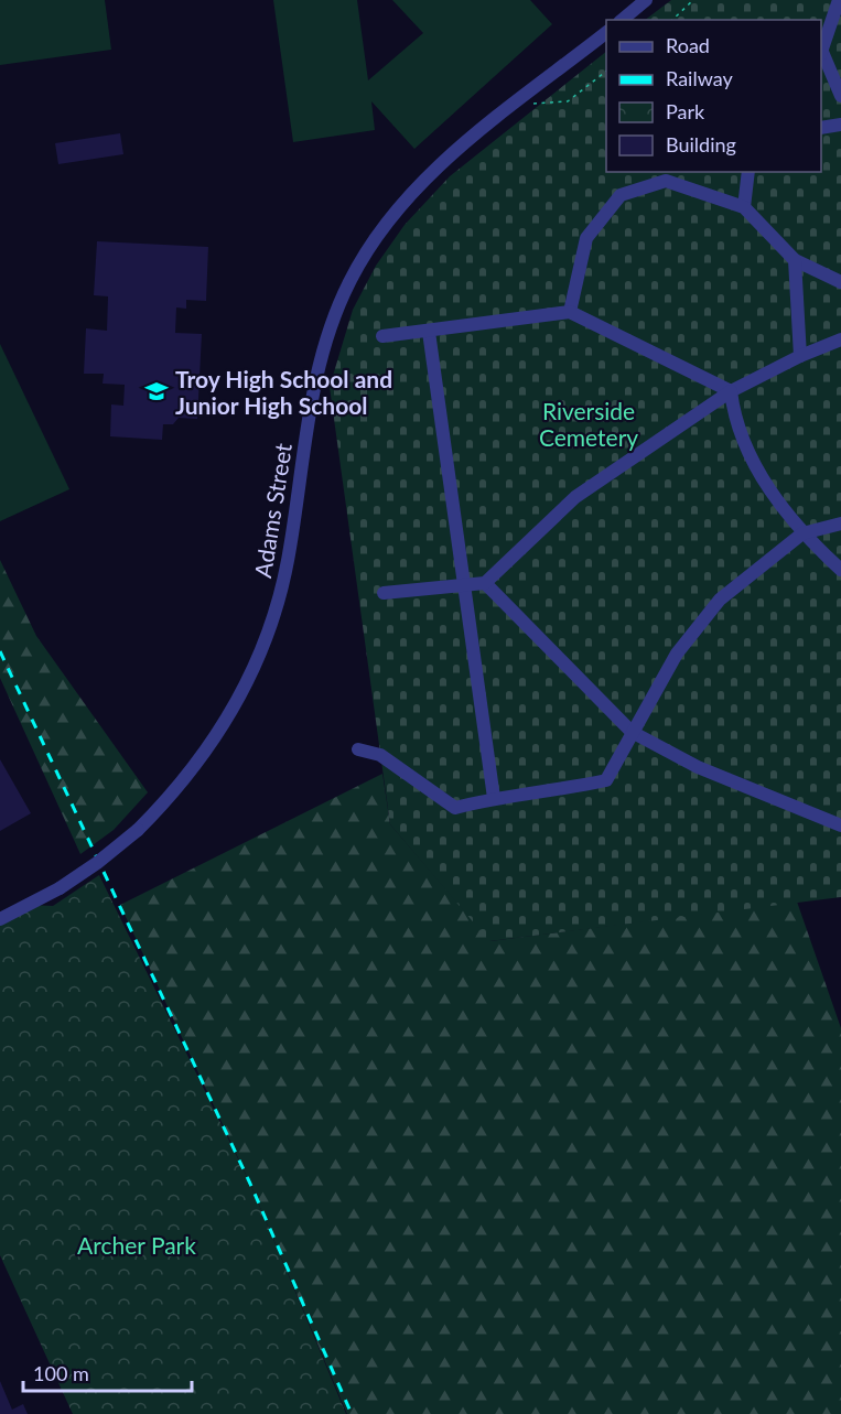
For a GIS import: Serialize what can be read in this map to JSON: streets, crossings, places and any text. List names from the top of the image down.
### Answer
{
  "streets": {
    "street": ["Adams Street"]
  },
  "parks": ["Riverside Cemetery", "Archer Park"],
  "places": {
    "school or university": ["Troy High School and Junior High School"]
  },
  "legend": [
    "Road",
    "Railway",
    "Park",
    "Building"
  ],
  "scale_bar": "100 m"
}
